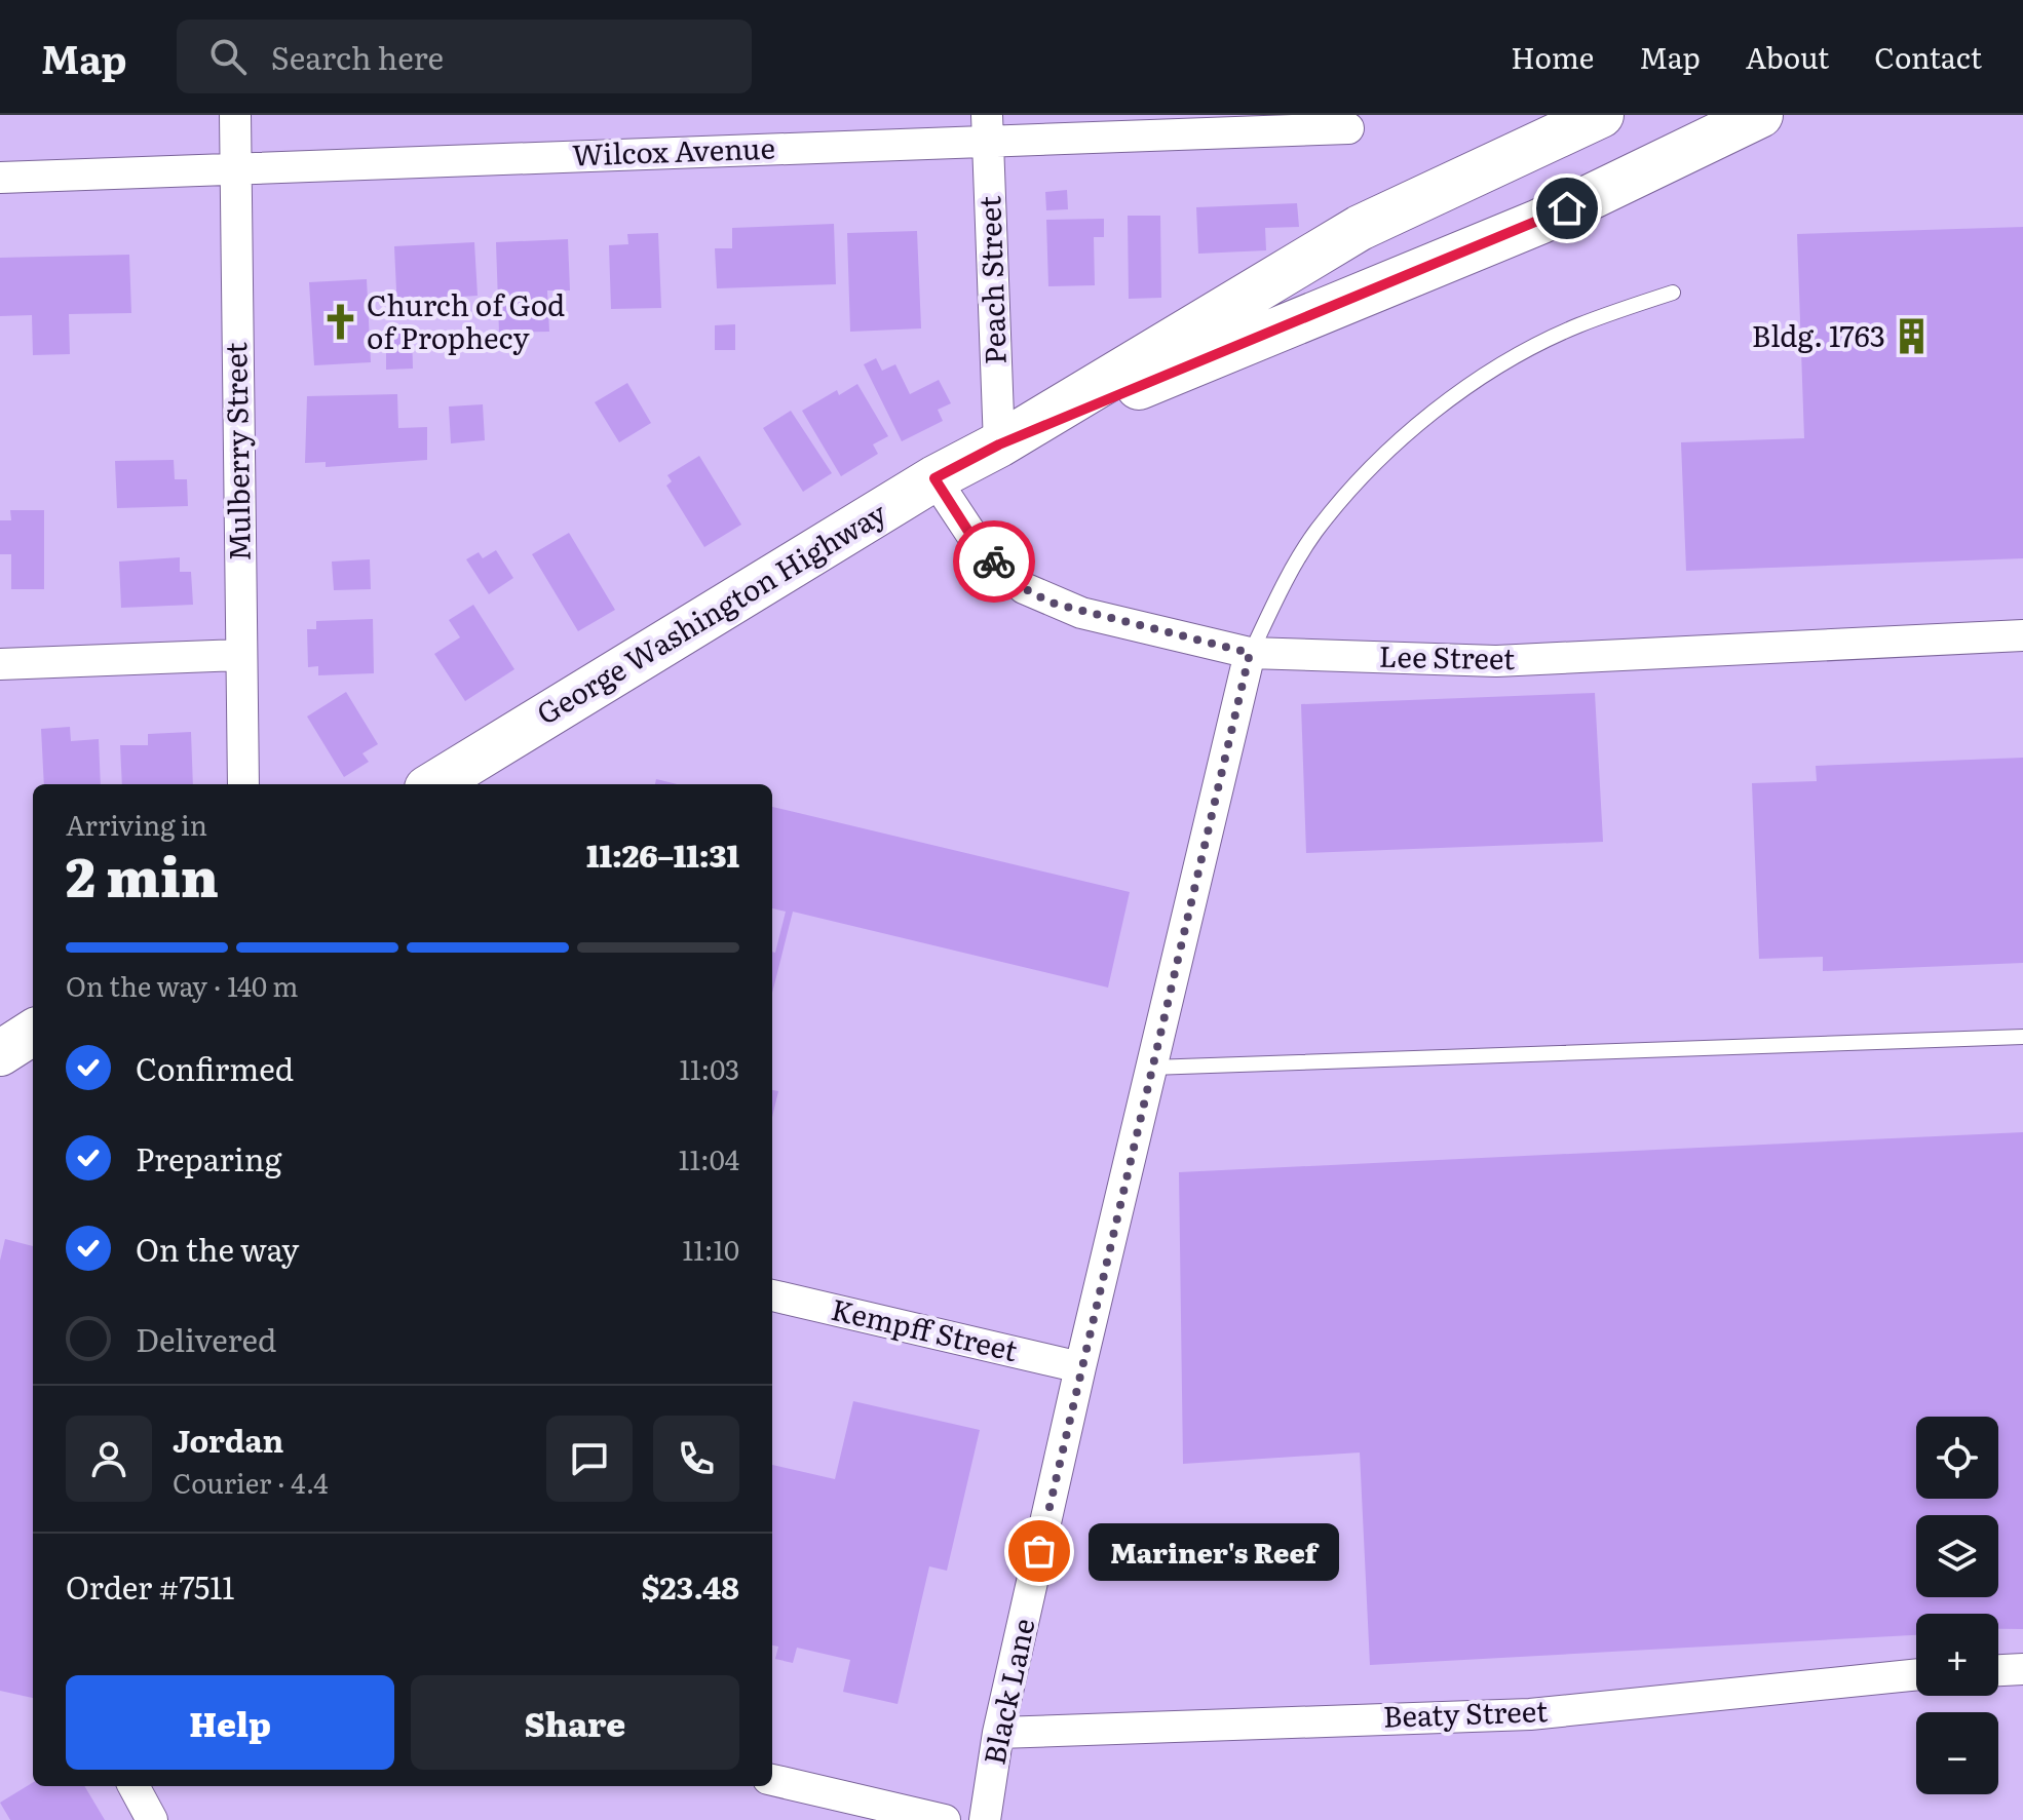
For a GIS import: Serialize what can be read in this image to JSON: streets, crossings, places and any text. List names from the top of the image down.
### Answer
{
  "streets": {
    "main road": ["George Washington Highway"],
    "street": [
      "Wilcox Avenue",
      "Peach Street",
      "Mulberry Street",
      "Lee Street",
      "Kempff Street",
      "Black Lane",
      "Beaty Street"
    ]
  },
  "crossings": [
    ["Wilcox Avenue", "Peach Street"],
    ["Wilcox Avenue", "Mulberry Street"],
    ["Peach Street", "George Washington Highway"],
    ["George Washington Highway", "Lee Street"],
    ["Lee Street", "Black Lane"],
    ["Kempff Street", "Black Lane"],
    ["Black Lane", "Beaty Street"]
  ],
  "places": {
    "church": ["Church of God of Prophecy"],
    "building": ["Bldg. 1763"],
    "other": ["Mariner's Reef"]
  },
  "page": {
    "header": "Map",
    "search": "Search here",
    "nav": [
      "Home",
      "Map",
      "About",
      "Contact"
    ],
    "heading": ["2 min", "Arriving in", "11:26–11:31"],
    "panel": [
      "Jordan",
      "Courier · 4.4",
      "Order #7511",
      "$23.48"
    ],
    "bar": "On the way · 140 m",
    "list": [
      ["Confirmed", "11:03"],
      ["Preparing", "11:04"],
      ["On the way", "11:10"],
      "Delivered"
    ],
    "map_buttons": ["+", "−"],
    "bubble": "Mariner's Reef",
    "buttons": ["Help", "Share"]
  }
}
